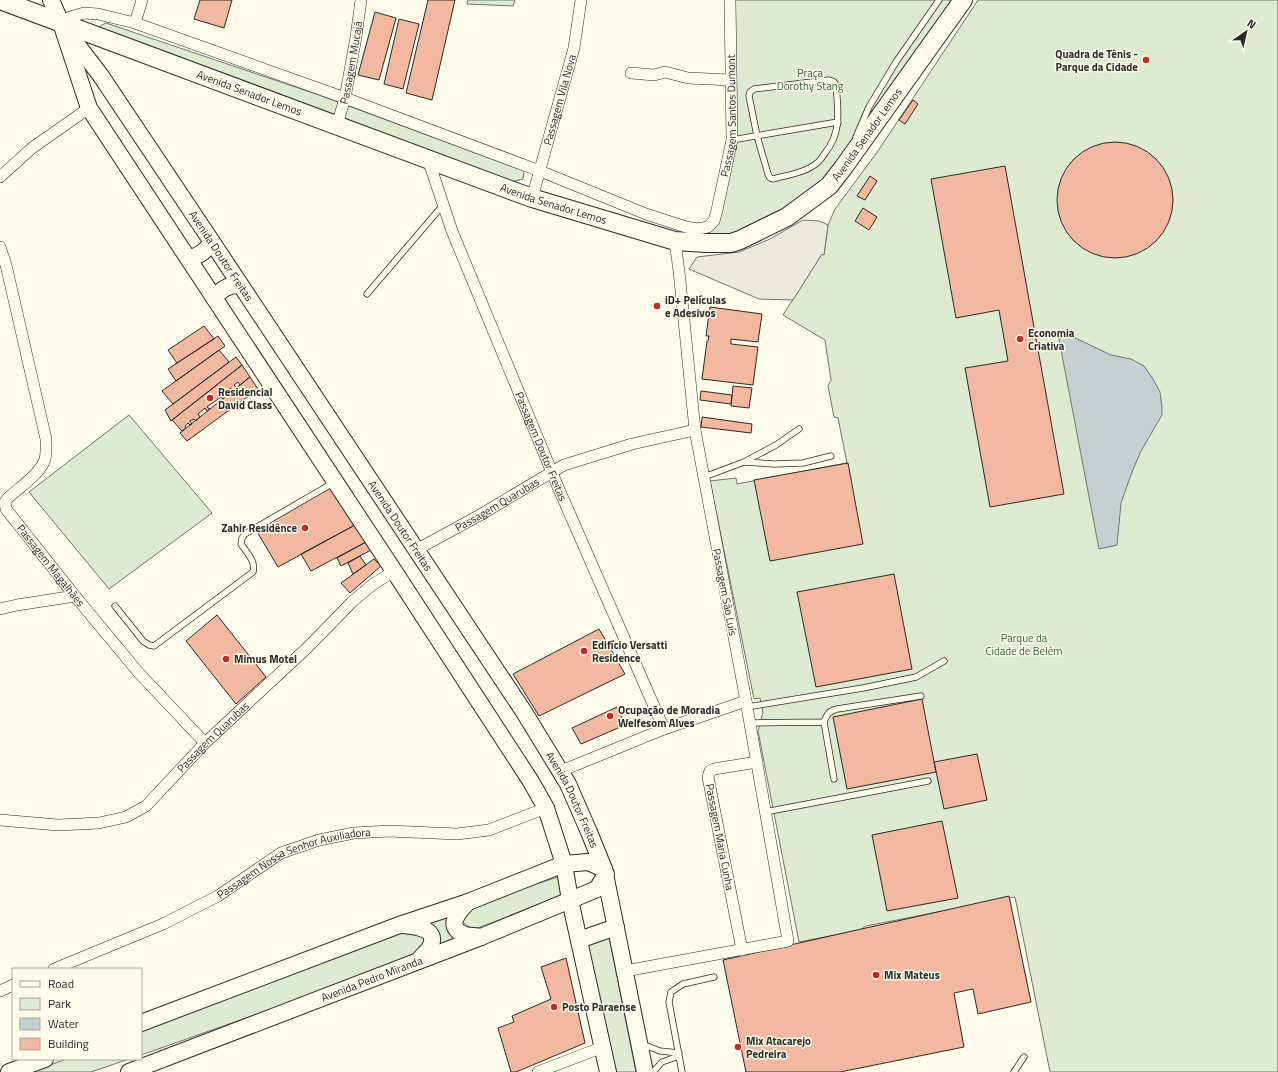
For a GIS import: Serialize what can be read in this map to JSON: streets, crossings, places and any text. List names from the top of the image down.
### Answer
{
  "streets": {
    "main road": ["Avenida Senador Lemos", "Avenida Doutor Freitas", "Avenida Pedro Miranda"],
    "street": [
      "Passagem Mucajá",
      "Passagem Vila Nova",
      "Passagem Santos Dumont",
      "Passagem Doutor Freitas",
      "Passagem Quarubas",
      "Passagem Magalhães",
      "Passagem São Luís",
      "Passagem Maria Cunha",
      "Passagem Nossa Senhor Auxiliadora"
    ]
  },
  "crossings": [
    ["Passagem Mucajá", "Avenida Senador Lemos"],
    ["Avenida Senador Lemos", "Passagem Vila Nova"],
    ["Avenida Senador Lemos", "Passagem Santos Dumont"],
    ["Avenida Senador Lemos", "Avenida Doutor Freitas"],
    ["Avenida Senador Lemos", "Passagem Doutor Freitas"],
    ["Avenida Senador Lemos", "Passagem São Luís"],
    ["Avenida Doutor Freitas", "Passagem Quarubas"],
    ["Avenida Doutor Freitas", "Passagem Nossa Senhor Auxiliadora"],
    ["Avenida Doutor Freitas", "Avenida Pedro Miranda"],
    ["Passagem Doutor Freitas", "Passagem Quarubas"],
    ["Passagem Quarubas", "Passagem Magalhães"],
    ["Passagem Quarubas", "Passagem São Luís"],
    ["Passagem São Luís", "Passagem Maria Cunha"]
  ],
  "parks": ["Praça Dorothy Stang", "Parque da Cidade de Belém"],
  "places": [
    "Quadra de Tênis - Parque da Cidade",
    "iD+ Películas e Adesivos",
    "Economia Criativa",
    "Residencial David Class",
    "Zahir Residênce",
    "Edifício Versatti Residence",
    "Mimus Motel",
    "Ocupação de Moradia Welfesom Alves",
    "Mix Mateus",
    "Posto Paraense",
    "Mix Atacarejo Pedreira"
  ],
  "legend": [
    "Road",
    "Park",
    "Water",
    "Building"
  ],
  "north": "top right"
}
